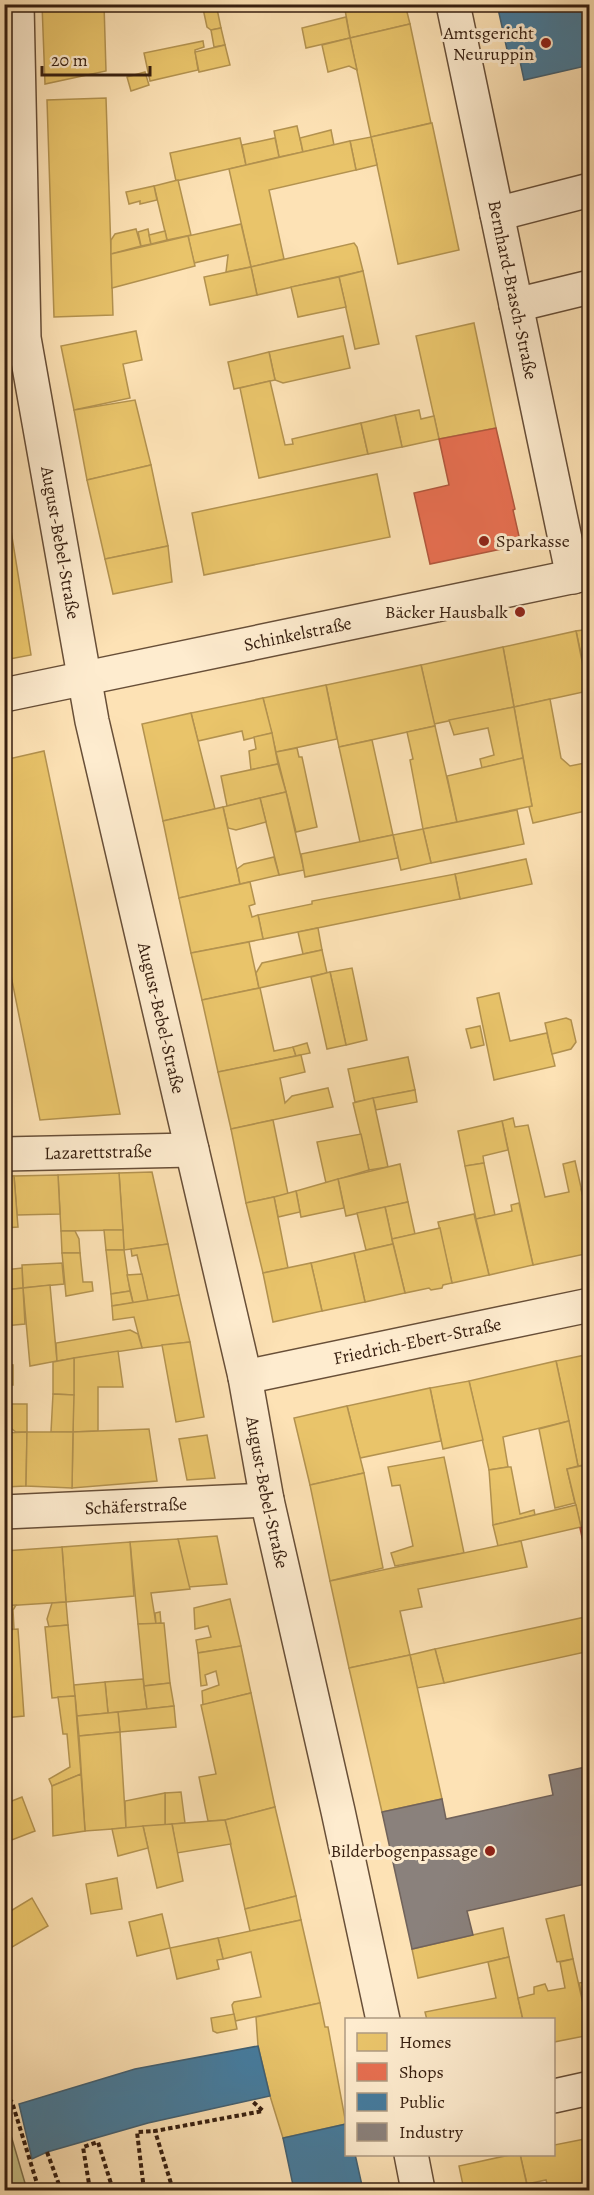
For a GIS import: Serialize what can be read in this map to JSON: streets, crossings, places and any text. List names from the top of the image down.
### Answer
{
  "streets": {
    "street": [
      "Bernhard-Brasch-Straße",
      "August-Bebel-Straße",
      "Schinkelstraße",
      "Lazarettstraße",
      "Friedrich-Ebert-Straße",
      "Schäferstraße"
    ]
  },
  "crossings": [
    ["Bernhard-Brasch-Straße", "Schinkelstraße"],
    ["August-Bebel-Straße", "Schinkelstraße"],
    ["August-Bebel-Straße", "Lazarettstraße"],
    ["August-Bebel-Straße", "Friedrich-Ebert-Straße"],
    ["August-Bebel-Straße", "Schäferstraße"]
  ],
  "places": [
    "Amtsgericht Neuruppin",
    "Sparkasse",
    "Bäcker Hausbalk",
    "Bilderbogenpassage"
  ],
  "legend": [
    "Homes",
    "Shops",
    "Public",
    "Industry"
  ],
  "scale_bar": "20 m"
}
